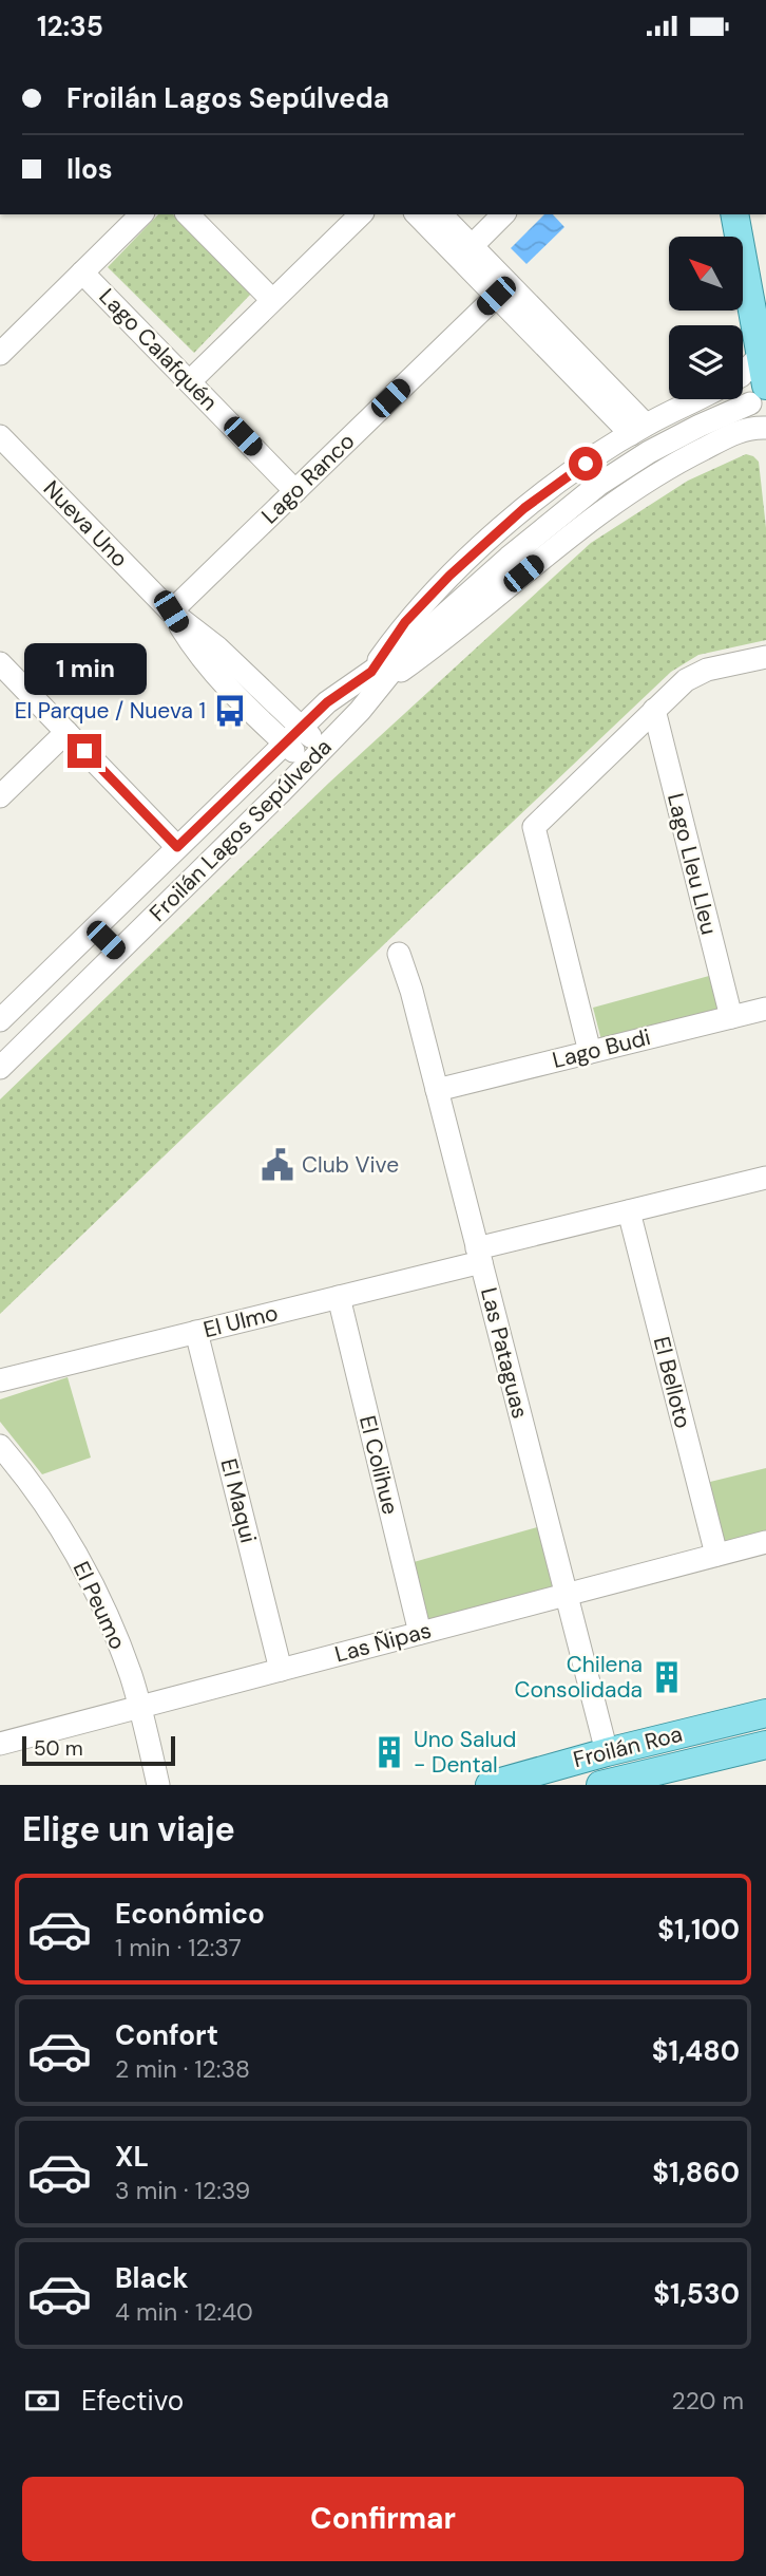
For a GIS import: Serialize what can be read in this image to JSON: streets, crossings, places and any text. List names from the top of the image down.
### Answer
{
  "streets": {
    "main road": ["Froilán Roa"],
    "street": [
      "Lago Calafquén",
      "Lago Ranco",
      "Nueva Uno",
      "Froilán Lagos Sepúlveda",
      "Lago Lleu Lleu",
      "Lago Budi",
      "El Ulmo",
      "Las Pataguas",
      "El Belloto",
      "El Colihue",
      "El Maqui",
      "El Peumo",
      "Las Ñipas"
    ]
  },
  "crossings": [
    ["Lago Calafquén", "Lago Ranco"],
    ["Lago Ranco", "Nueva Uno"],
    ["Nueva Uno", "Froilán Lagos Sepúlveda"],
    ["Lago Lleu Lleu", "Lago Budi"],
    ["Lago Budi", "Las Pataguas"],
    ["El Ulmo", "Las Pataguas"],
    ["El Ulmo", "El Belloto"],
    ["El Ulmo", "El Colihue"],
    ["El Ulmo", "El Maqui"],
    ["Las Pataguas", "Las Ñipas"],
    ["Las Pataguas", "Froilán Roa"],
    ["El Belloto", "Las Ñipas"],
    ["El Colihue", "Las Ñipas"],
    ["El Maqui", "Las Ñipas"],
    ["El Peumo", "Las Ñipas"]
  ],
  "places": {
    "bus stop": ["El Parque / Nueva 1"],
    "public building": ["Club Vive"],
    "building": ["Chilena Consolidada", "Uno Salud - Dental"]
  },
  "scale_bar": "50 m",
  "north": "top left",
  "page": {
    "status": "12:35",
    "banner": ["Froilán Lagos Sepúlveda", "Ilos"],
    "bubble": "1 min",
    "scale": "50 m",
    "heading": "Elige un viaje",
    "list": [
      {
        "name": "Económico",
        "note": "1 min · 12:37",
        "value": "$1,100"
      },
      {
        "name": "Confort",
        "note": "2 min · 12:38",
        "value": "$1,480"
      },
      {
        "name": "XL",
        "note": "3 min · 12:39",
        "value": "$1,860"
      },
      {
        "name": "Black",
        "note": "4 min · 12:40",
        "value": "$1,530"
      }
    ],
    "pay": ["Efectivo", "220 m"],
    "buttons": "Confirmar"
  }
}
